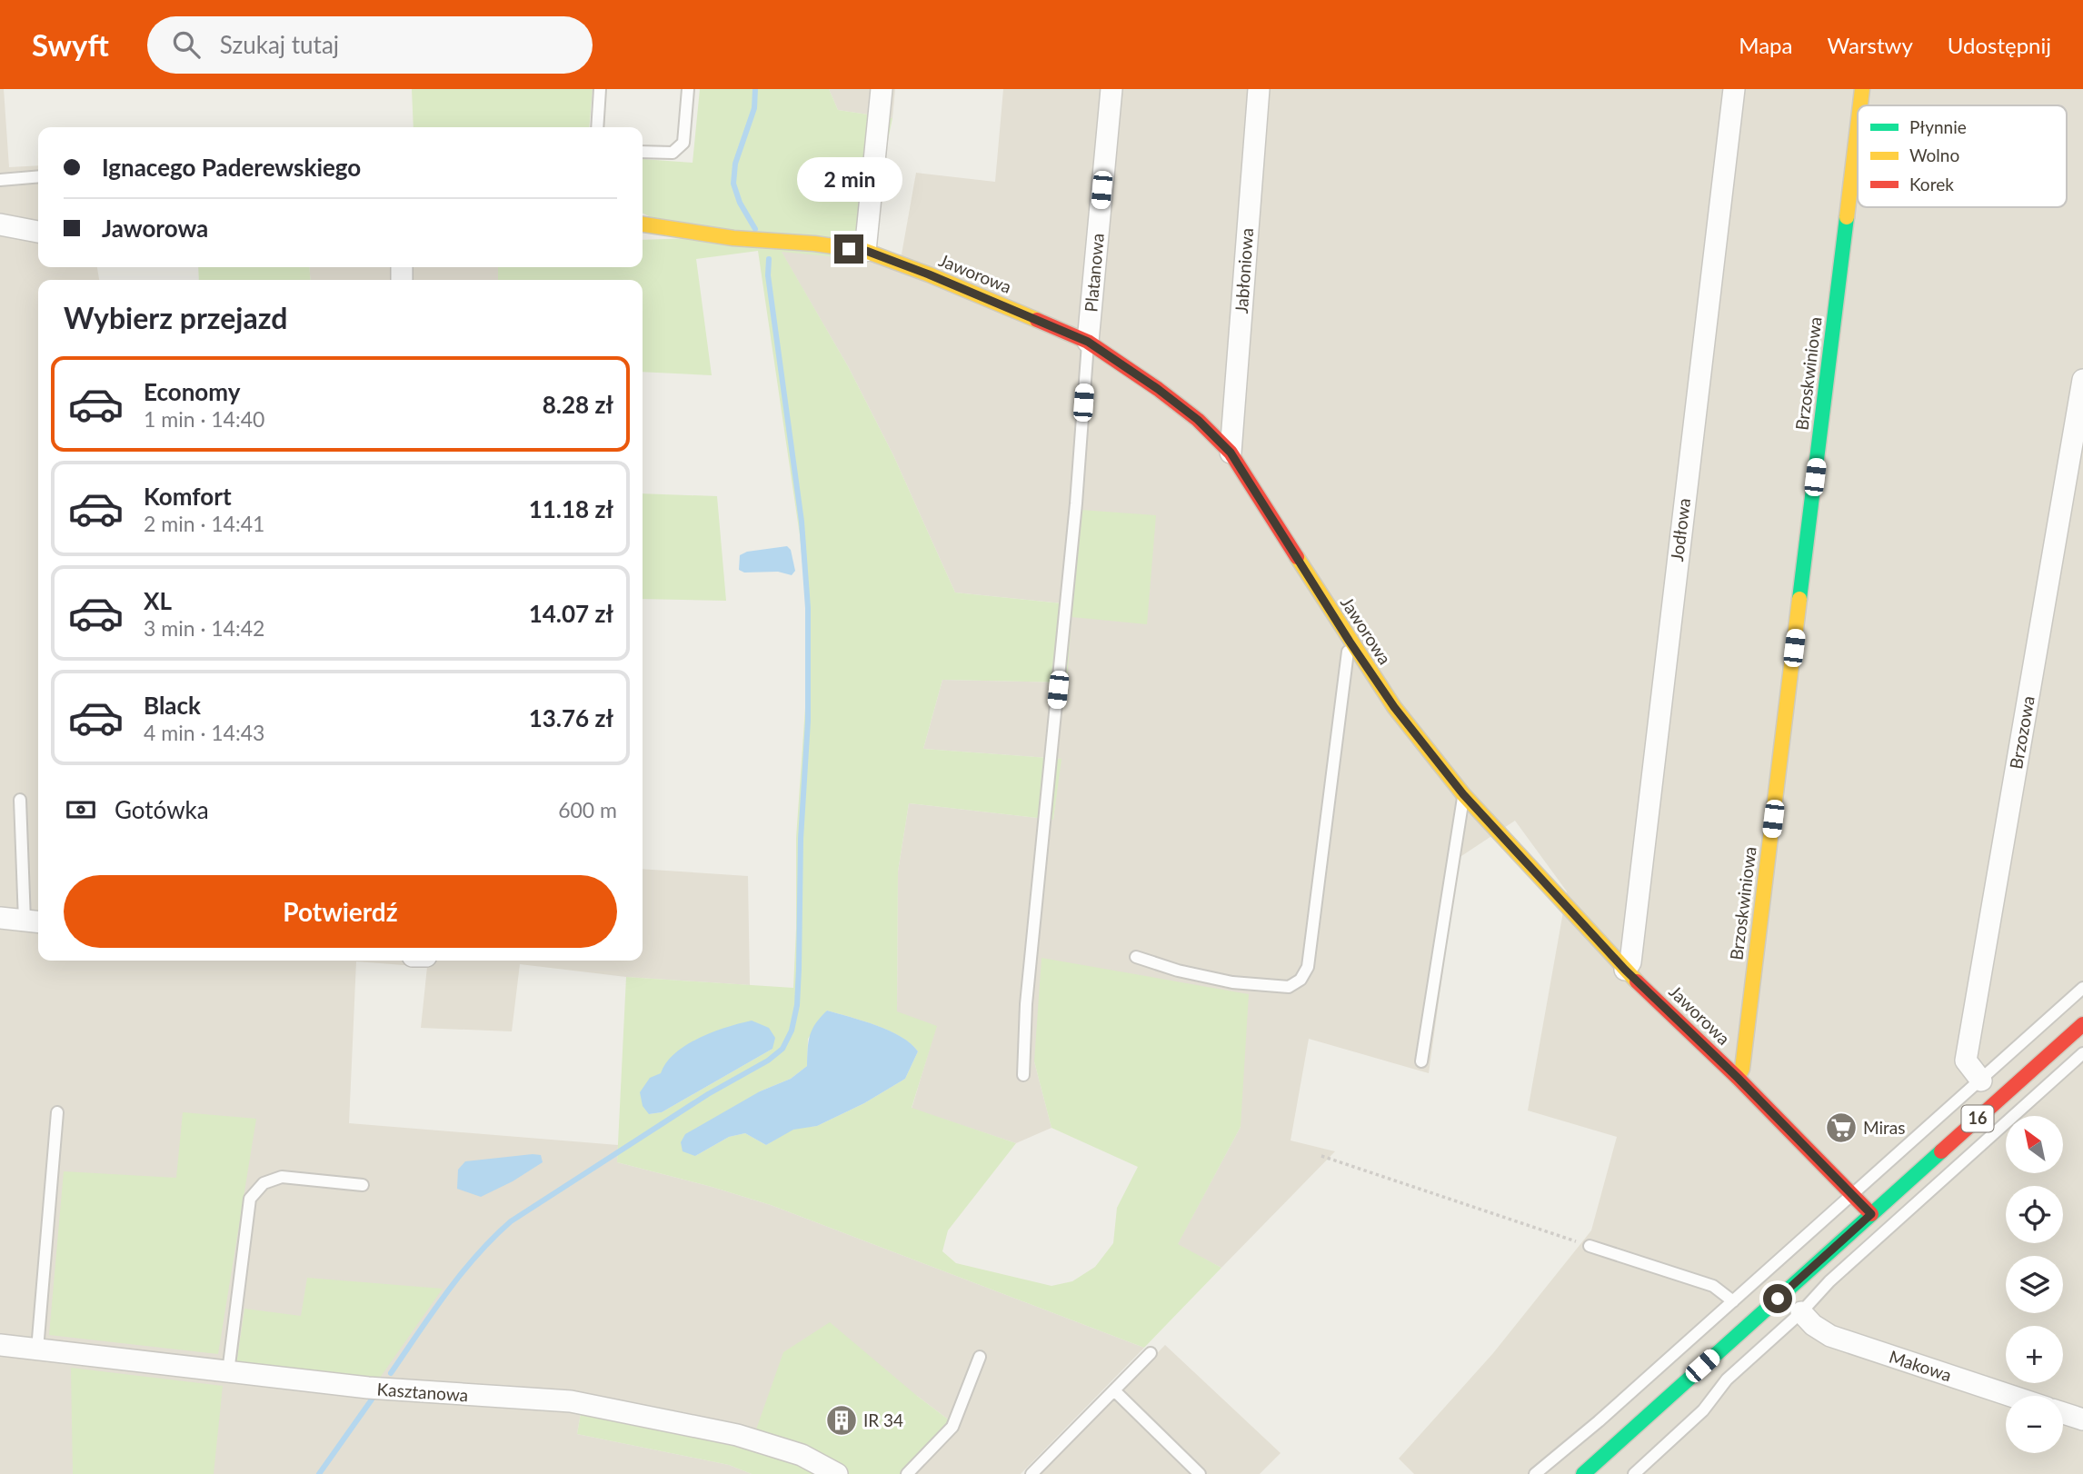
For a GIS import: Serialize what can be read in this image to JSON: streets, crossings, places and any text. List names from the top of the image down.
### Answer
{
  "streets": {
    "street": [
      "Jabłoniowa",
      "Platanowa",
      "Jaworowa",
      "Brzoskwiniowa",
      "Jodłowa",
      "Brzozowa",
      "16",
      "Makowa",
      "Kasztanowa"
    ]
  },
  "crossings": [
    ["Jabłoniowa", "Jaworowa"],
    ["Platanowa", "Jaworowa"],
    ["Jaworowa", "Brzoskwiniowa"],
    ["Jaworowa", "Jodłowa"],
    ["Jaworowa", "16"]
  ],
  "places": {
    "supermarket": ["Miras"],
    "building": ["IR 34"]
  },
  "legend": ["Płynnie", "Wolno", "Korek"],
  "north": "top left",
  "page": {
    "header": "Swyft",
    "search": "Szukaj tutaj",
    "nav": ["Mapa", "Warstwy", "Udostępnij"],
    "banner": ["Ignacego Paderewskiego", "Jaworowa"],
    "bubble": "2 min",
    "heading": "Wybierz przejazd",
    "list": [
      {
        "name": "Economy",
        "note": "1 min · 14:40",
        "value": "8.28 zł"
      },
      {
        "name": "Komfort",
        "note": "2 min · 14:41",
        "value": "11.18 zł"
      },
      {
        "name": "XL",
        "note": "3 min · 14:42",
        "value": "14.07 zł"
      },
      {
        "name": "Black",
        "note": "4 min · 14:43",
        "value": "13.76 zł"
      }
    ],
    "pay": ["Gotówka", "600 m"],
    "buttons": "Potwierdź",
    "map_buttons": ["+", "−"]
  }
}
